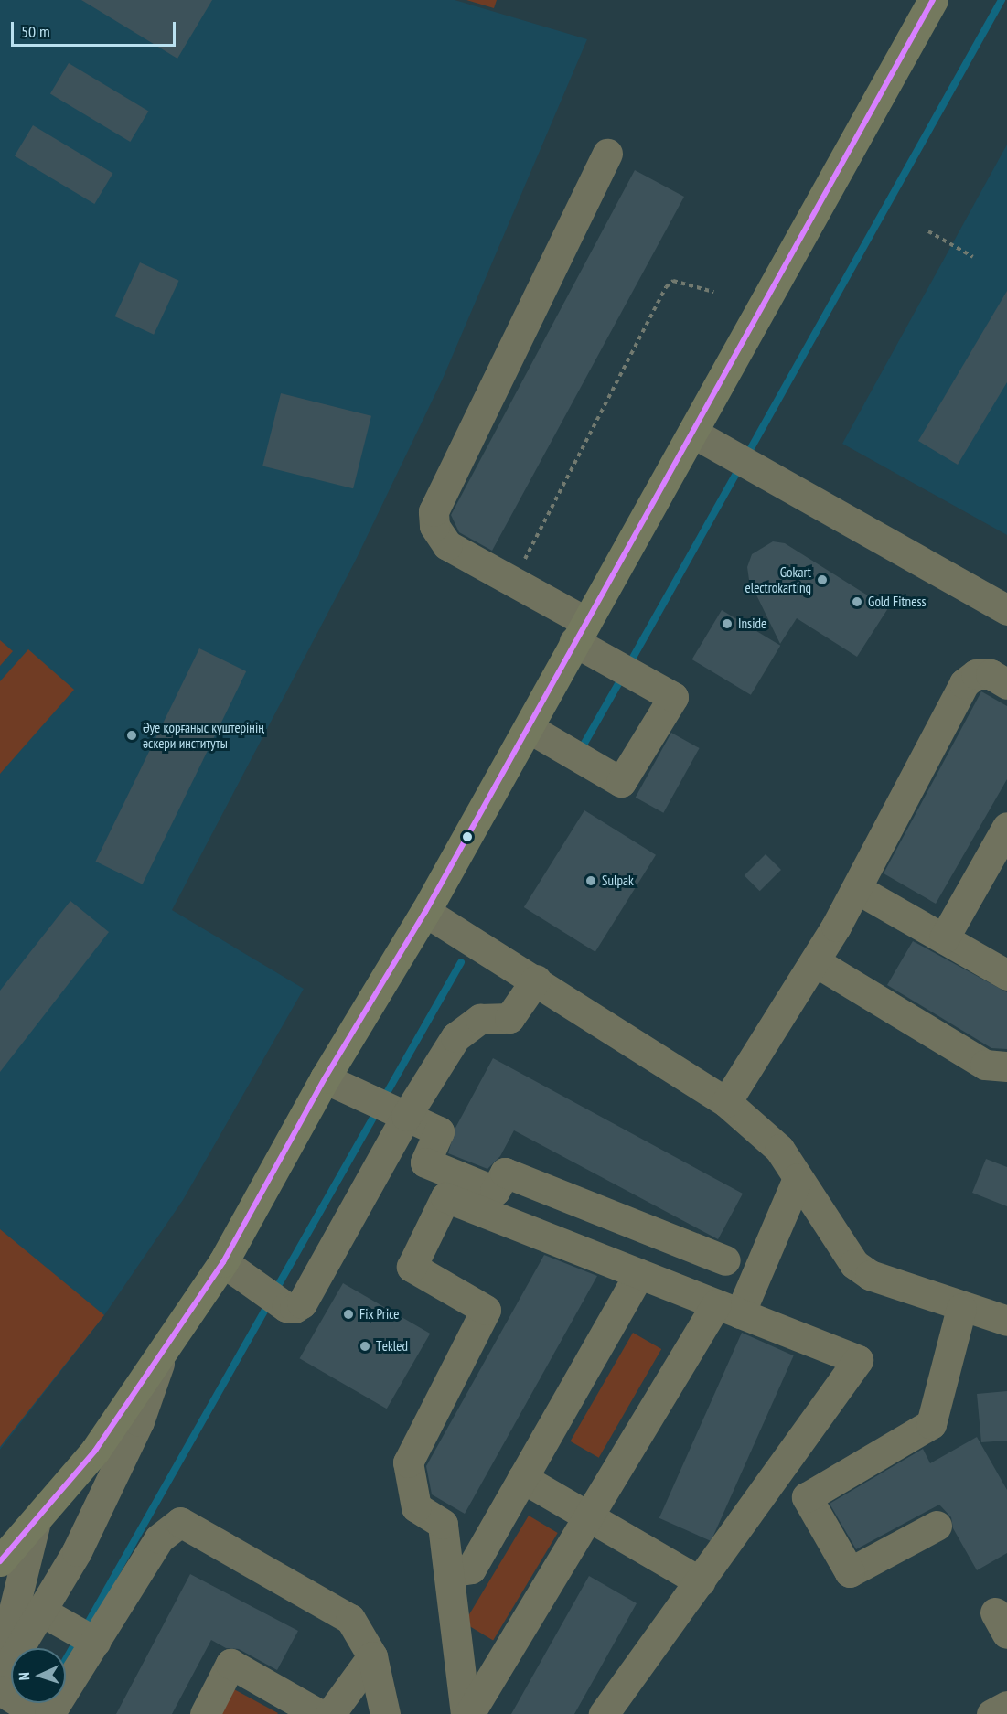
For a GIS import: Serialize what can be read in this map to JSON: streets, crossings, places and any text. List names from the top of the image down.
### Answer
{
  "places": [
    "Gokart electrokarting",
    "Gold Fitness",
    "Inside",
    "Әуе қорғаныс күштерінің әскери институты",
    "Sulpak",
    "Fix Price",
    "Тekled"
  ],
  "scale_bar": "50 m",
  "north": "left"
}
